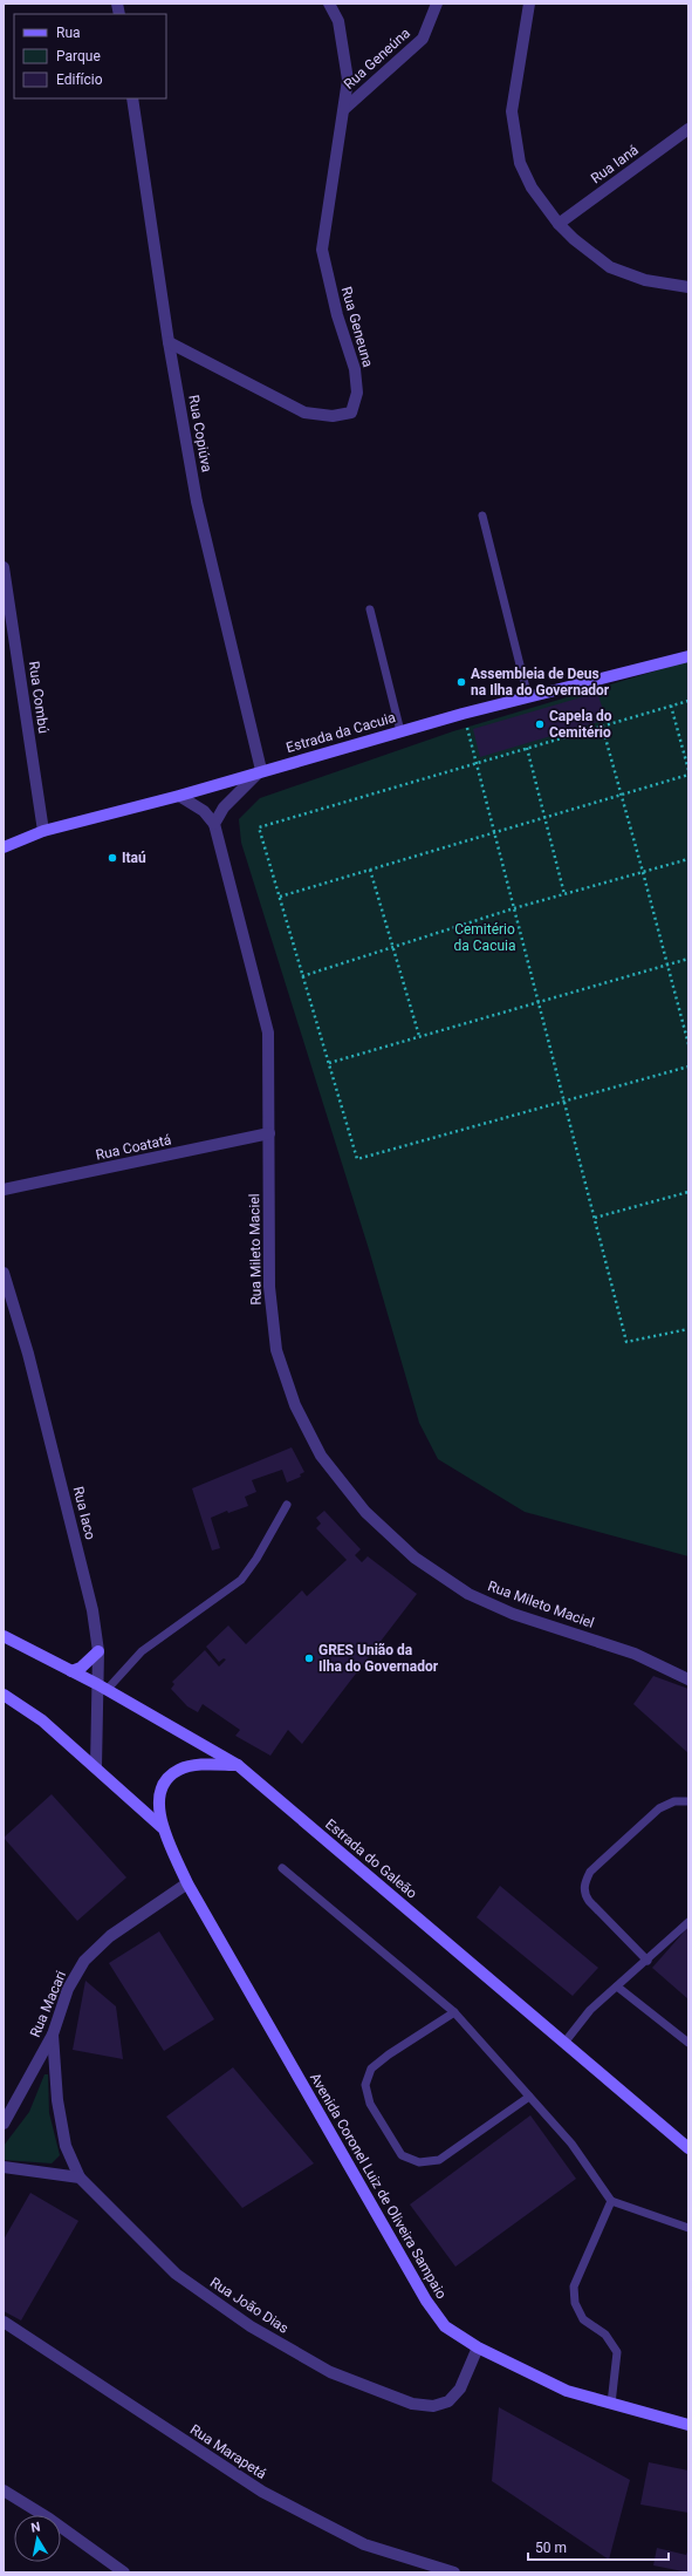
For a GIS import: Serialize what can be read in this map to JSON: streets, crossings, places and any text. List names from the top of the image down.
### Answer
{
  "streets": {
    "main road": ["Estrada da Cacuia", "Estrada do Galeão", "Avenida Coronel Luiz de Oliveira Sampaio"],
    "street": [
      "Rua Geneúna",
      "Rua Ianá",
      "Rua Geneuna",
      "Rua Copiúva",
      "Rua Combú",
      "Rua Coatatá",
      "Rua Mileto Maciel",
      "Rua Iaco",
      "Rua Macari",
      "Rua João Dias",
      "Rua Marapetá"
    ]
  },
  "crossings": [
    ["Rua Geneúna", "Rua Geneuna"],
    ["Rua Geneuna", "Rua Copiúva"],
    ["Rua Copiúva", "Estrada da Cacuia"],
    ["Rua Combú", "Estrada da Cacuia"],
    ["Rua Coatatá", "Rua Mileto Maciel"],
    ["Rua Iaco", "Estrada do Galeão"],
    ["Rua Macari", "Avenida Coronel Luiz de Oliveira Sampaio"],
    ["Avenida Coronel Luiz de Oliveira Sampaio", "Rua João Dias"]
  ],
  "parks": ["Cemitério da Cacuia"],
  "places": [
    "Assembleia de Deus na Ilha do Governador",
    "Capela do Cemitério",
    "Itaú",
    "GRES União da Ilha do Governador"
  ],
  "legend": ["Rua", "Parque", "Edifício"],
  "scale_bar": "50 m",
  "north": "top"
}
